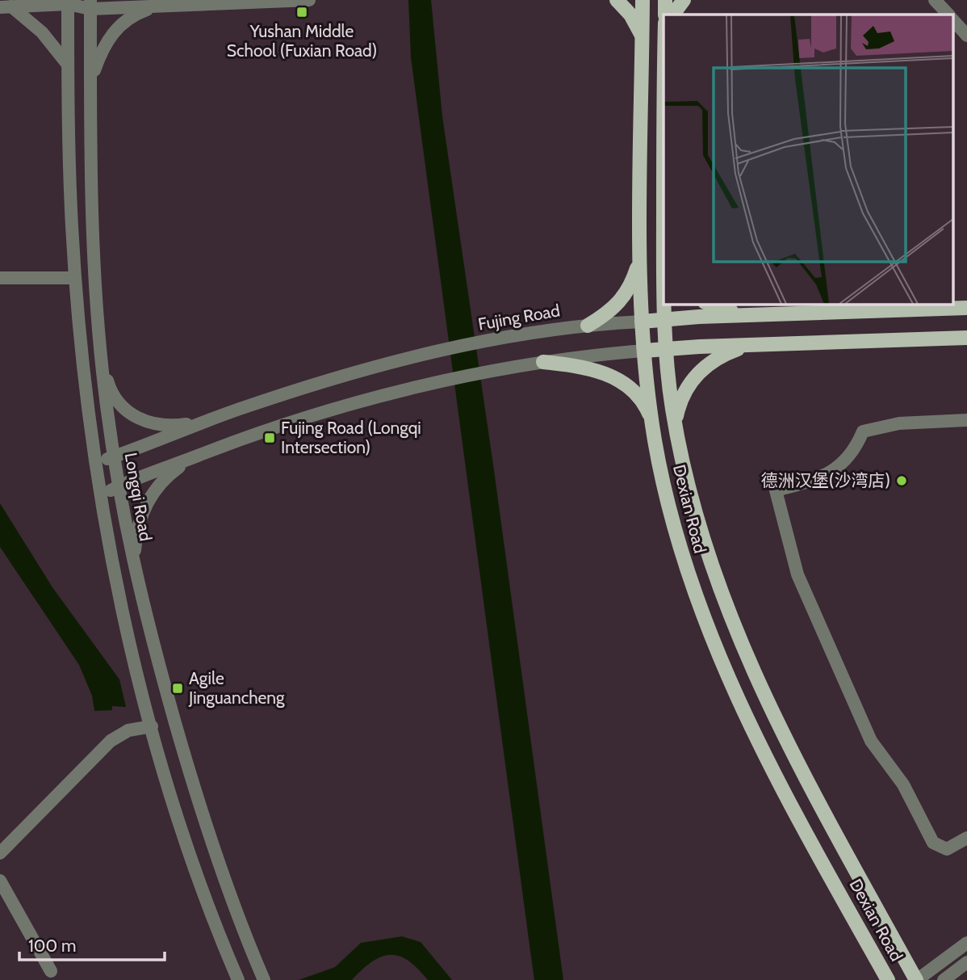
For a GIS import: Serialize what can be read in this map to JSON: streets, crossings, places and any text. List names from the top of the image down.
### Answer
{
  "streets": {
    "main road": ["Fujing Road", "Dexian Road"],
    "street": ["Longqi Road"]
  },
  "crossings": [
    ["Fujing Road", "Longqi Road"],
    ["Fujing Road", "Dexian Road"]
  ],
  "places": {
    "transit": ["Yushan Middle School (Fuxian Road)", "Fujing Road (Longqi Intersection)", "Agile Jinguancheng"],
    "other": ["德洲汉堡(沙湾店)"]
  },
  "scale_bar": "100 m"
}
